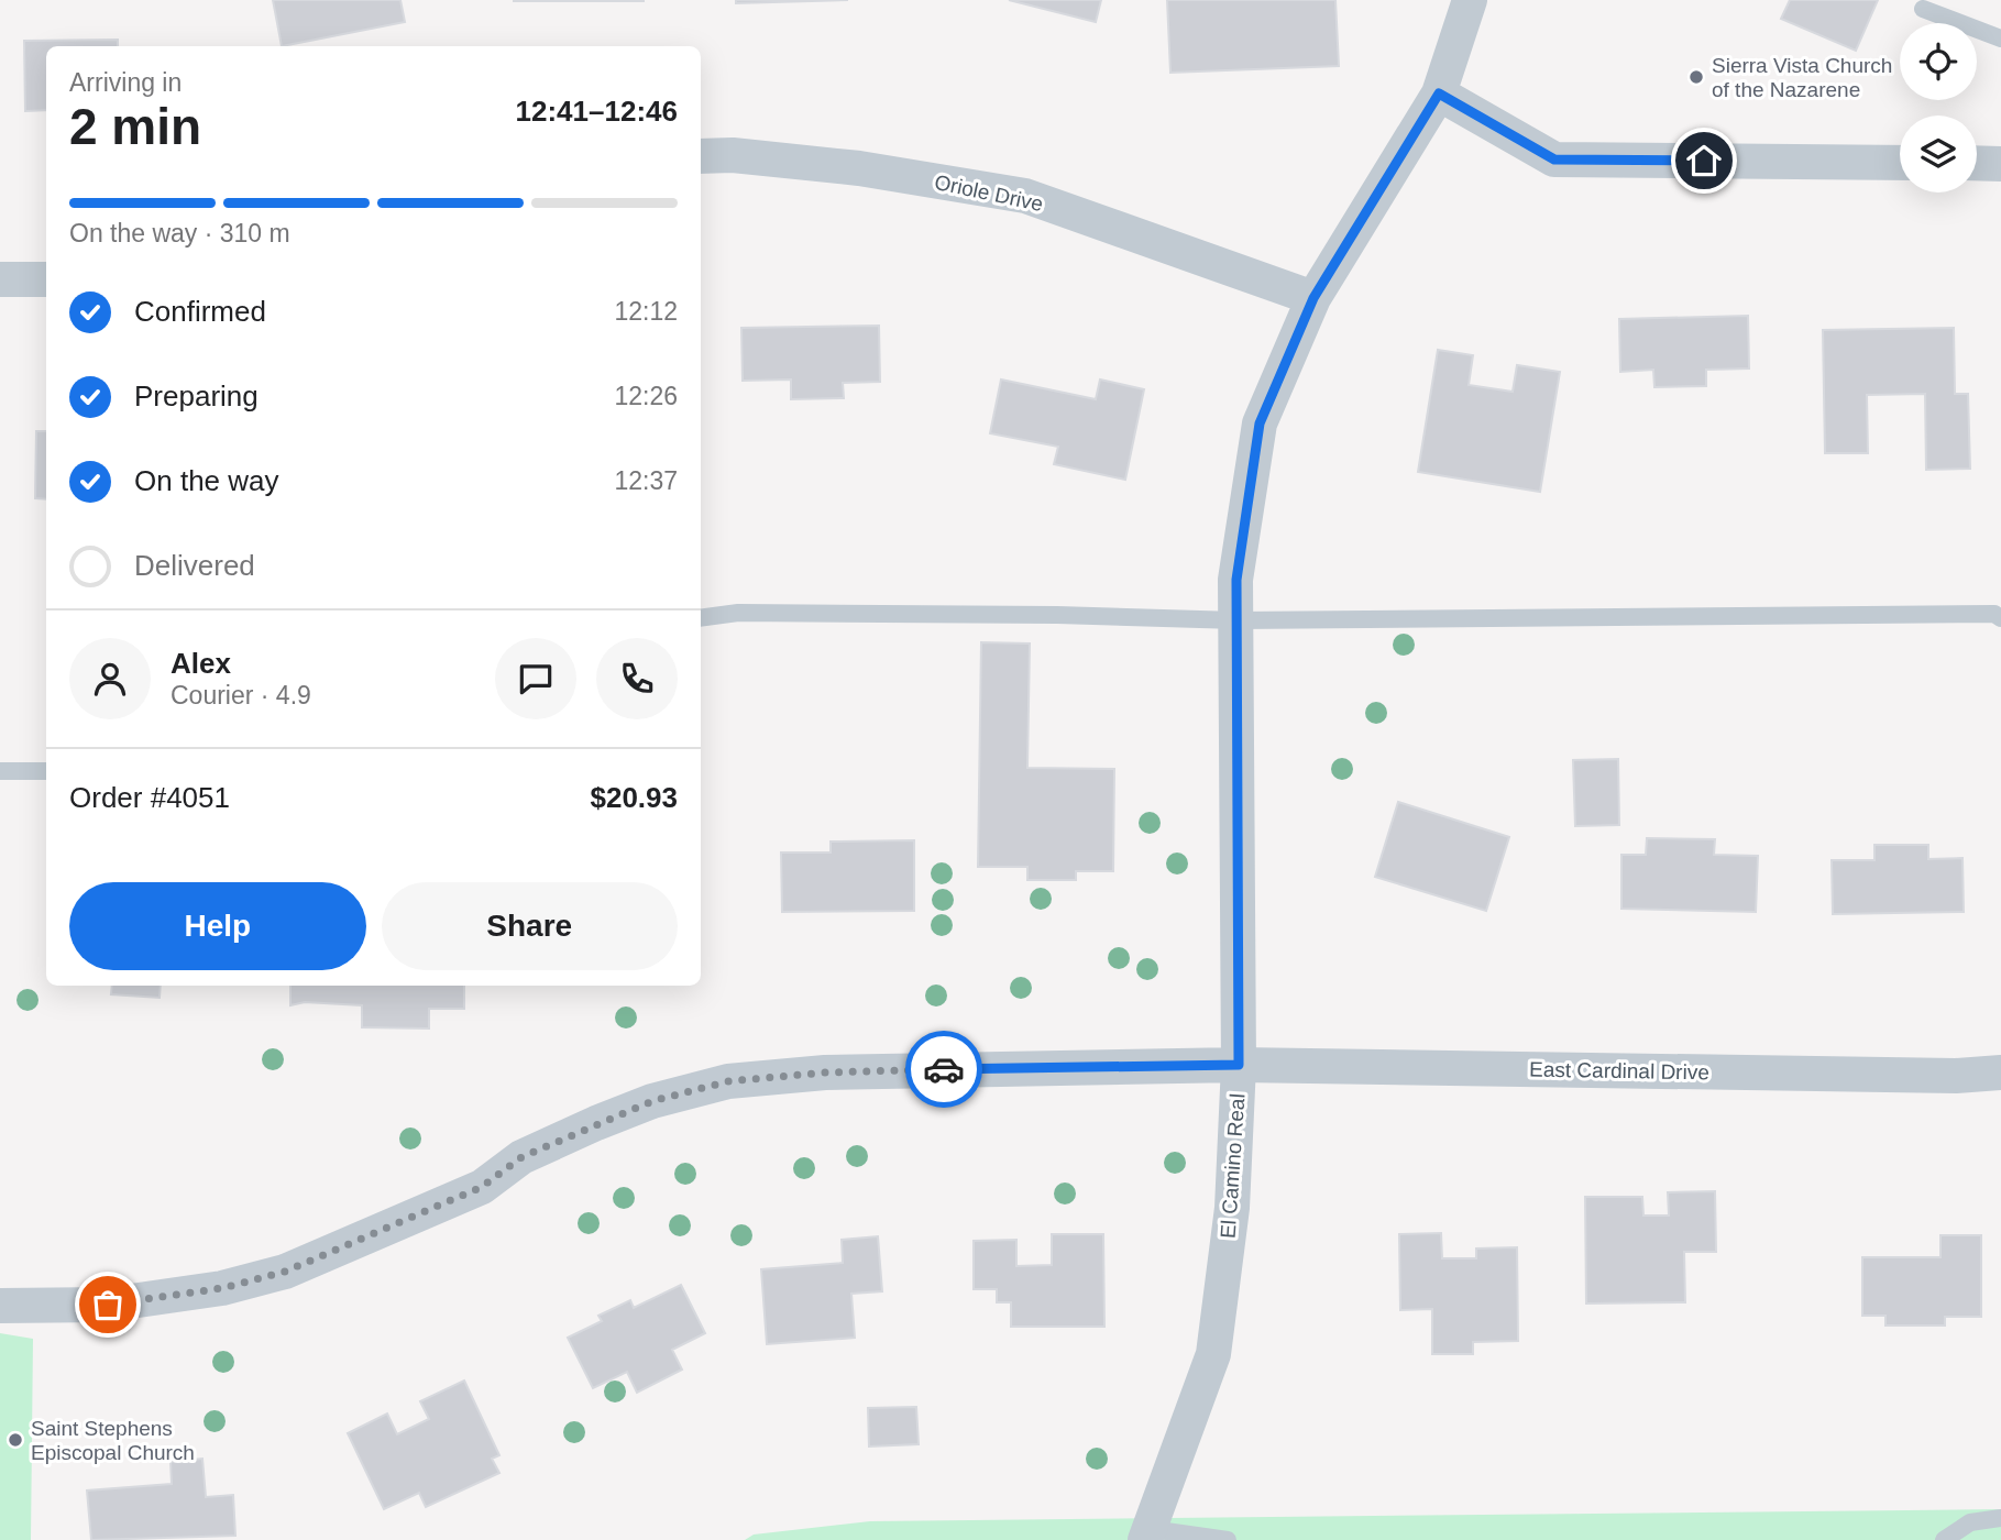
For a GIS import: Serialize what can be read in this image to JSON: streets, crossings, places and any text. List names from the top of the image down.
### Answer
{
  "streets": {
    "street": ["Oriole Drive", "East Cardinal Drive", "El Camino Real"]
  },
  "crossings": [
    ["Oriole Drive", "El Camino Real"],
    ["East Cardinal Drive", "El Camino Real"]
  ],
  "places": ["Sierra Vista Church of the Nazarene", "Saint Stephens Episcopal Church"],
  "page": {
    "heading": ["2 min", "Arriving in", "12:41–12:46"],
    "panel": [
      "Alex",
      "Courier · 4.9",
      "Order #4051",
      "$20.93"
    ],
    "bar": "On the way · 310 m",
    "list": [
      ["Confirmed", "12:12"],
      ["Preparing", "12:26"],
      ["On the way", "12:37"],
      "Delivered"
    ],
    "buttons": ["Help", "Share"]
  }
}
